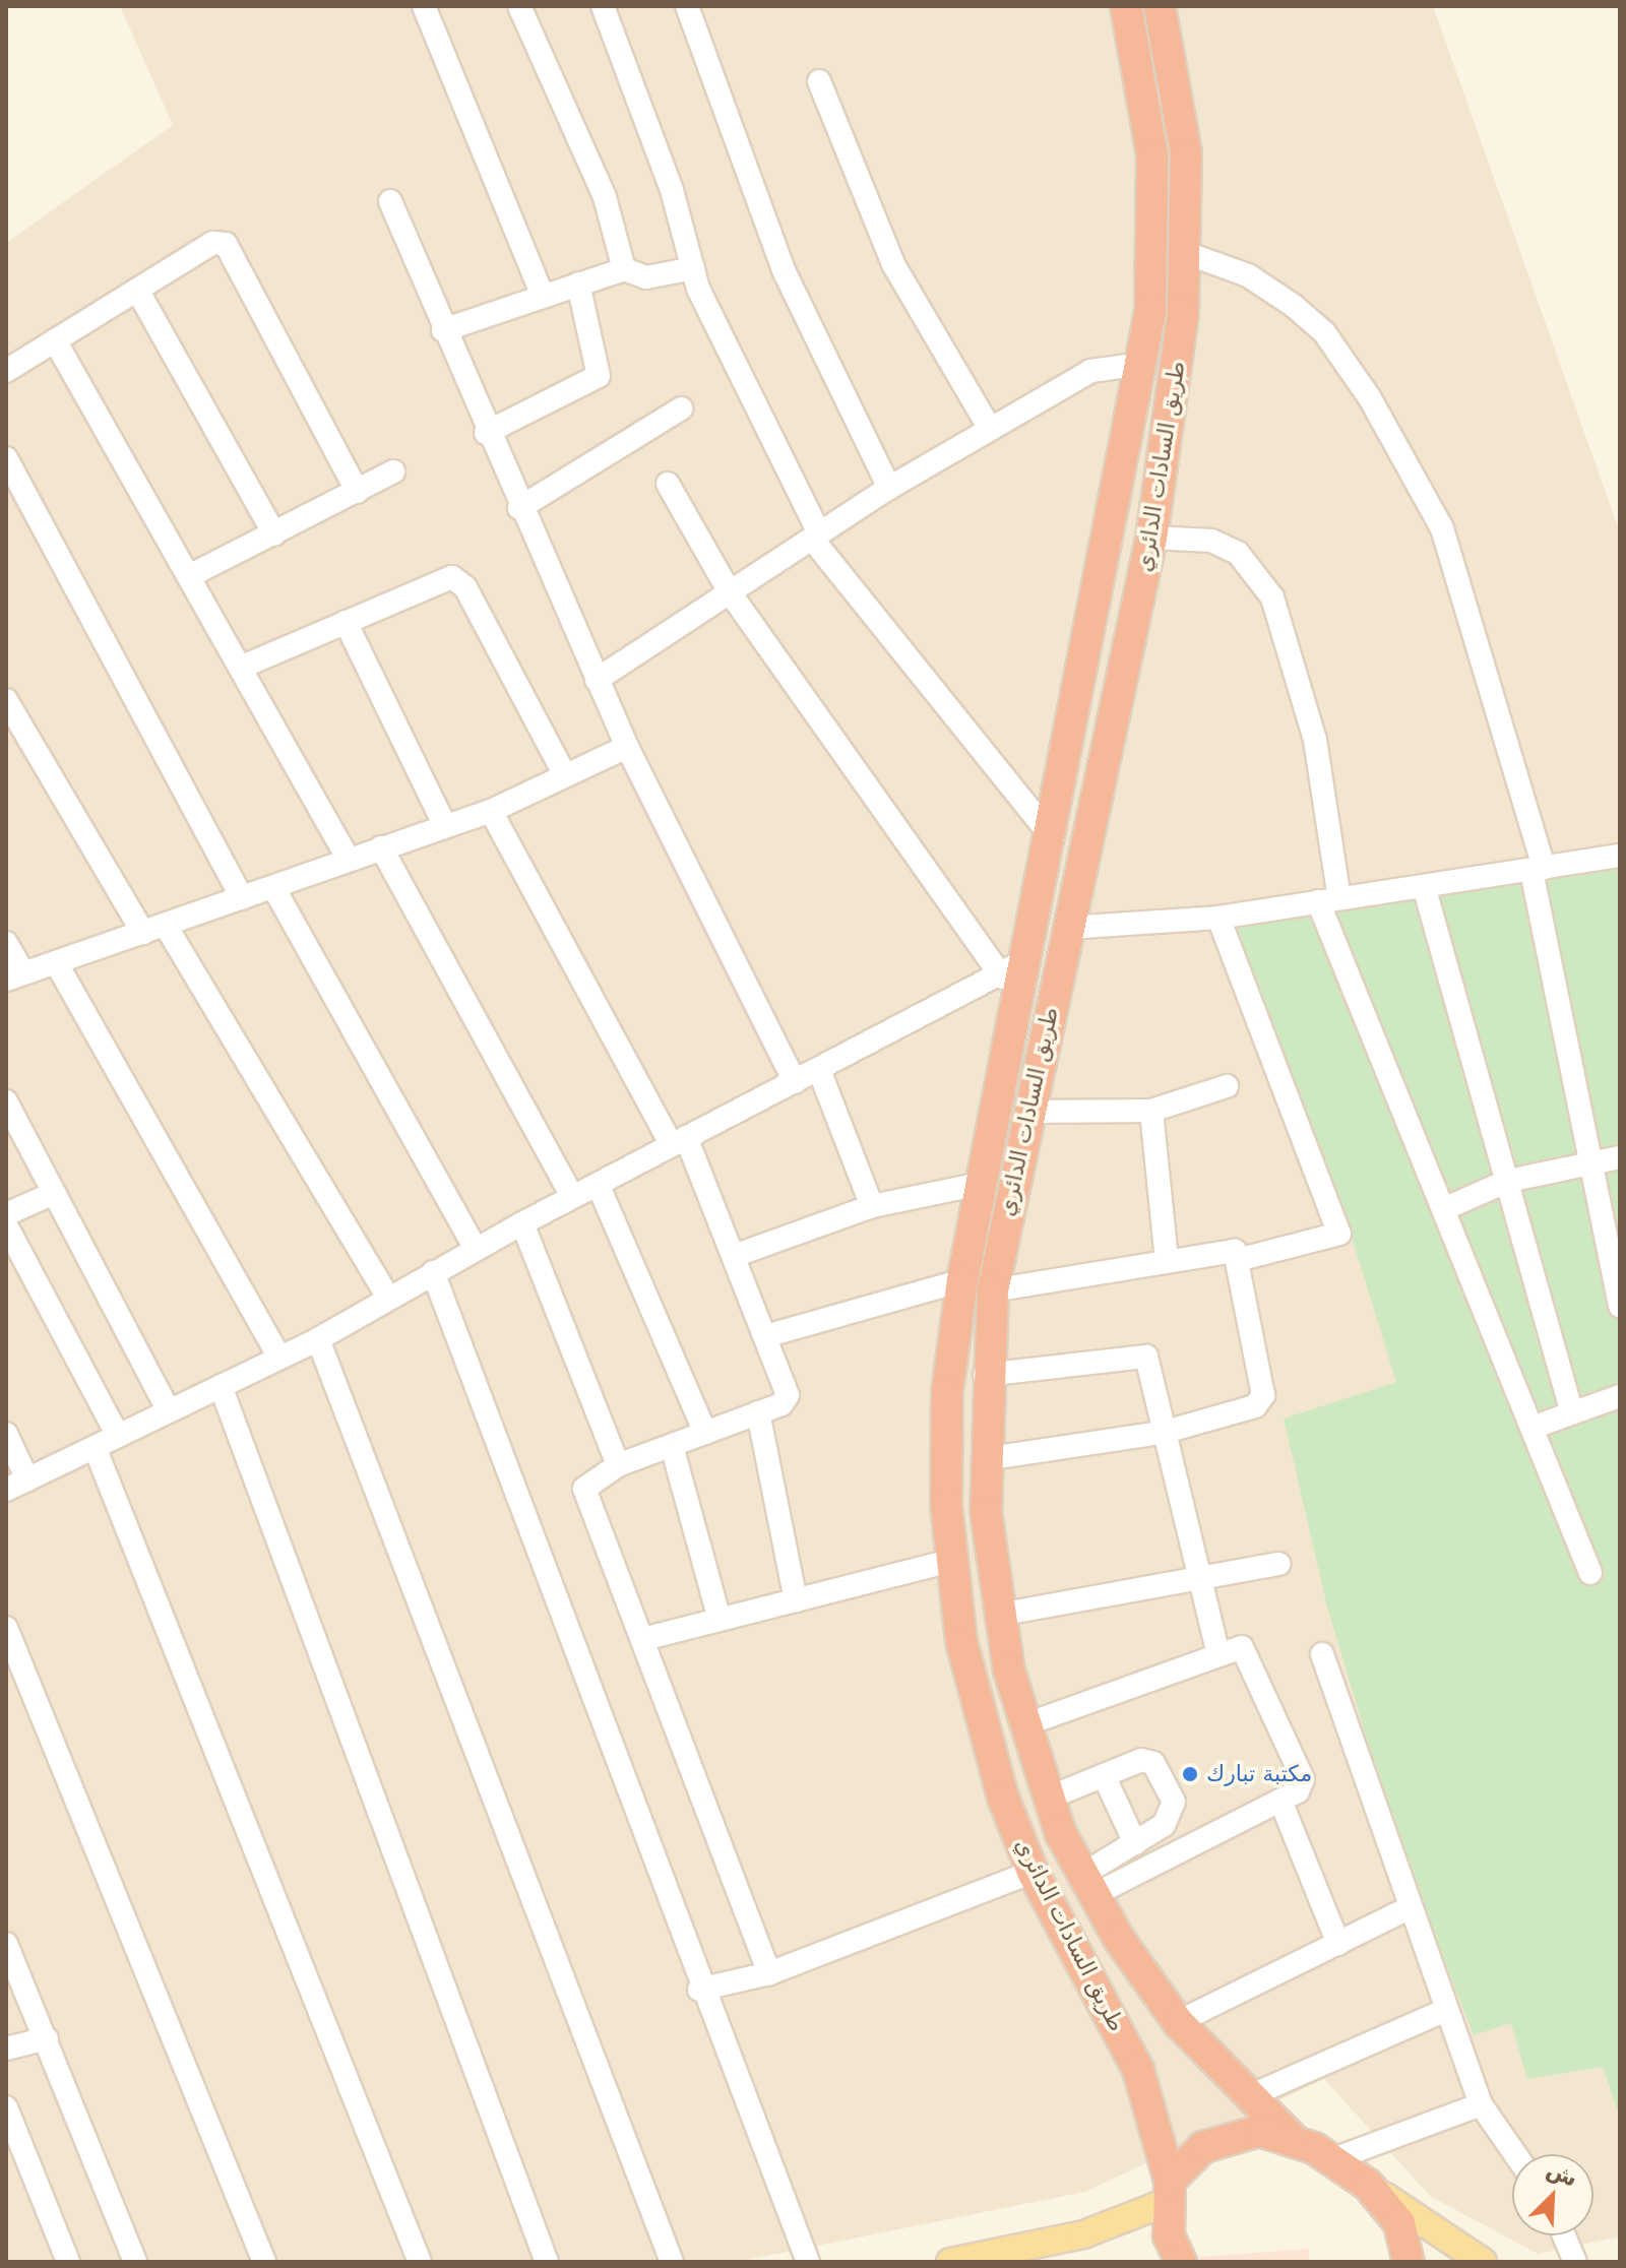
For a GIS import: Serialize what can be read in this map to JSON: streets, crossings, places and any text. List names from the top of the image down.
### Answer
{
  "streets": {
    "highway": ["طريق السادات الدائري"]
  },
  "places": ["مكتبة تبارك"],
  "north": "top right"
}
